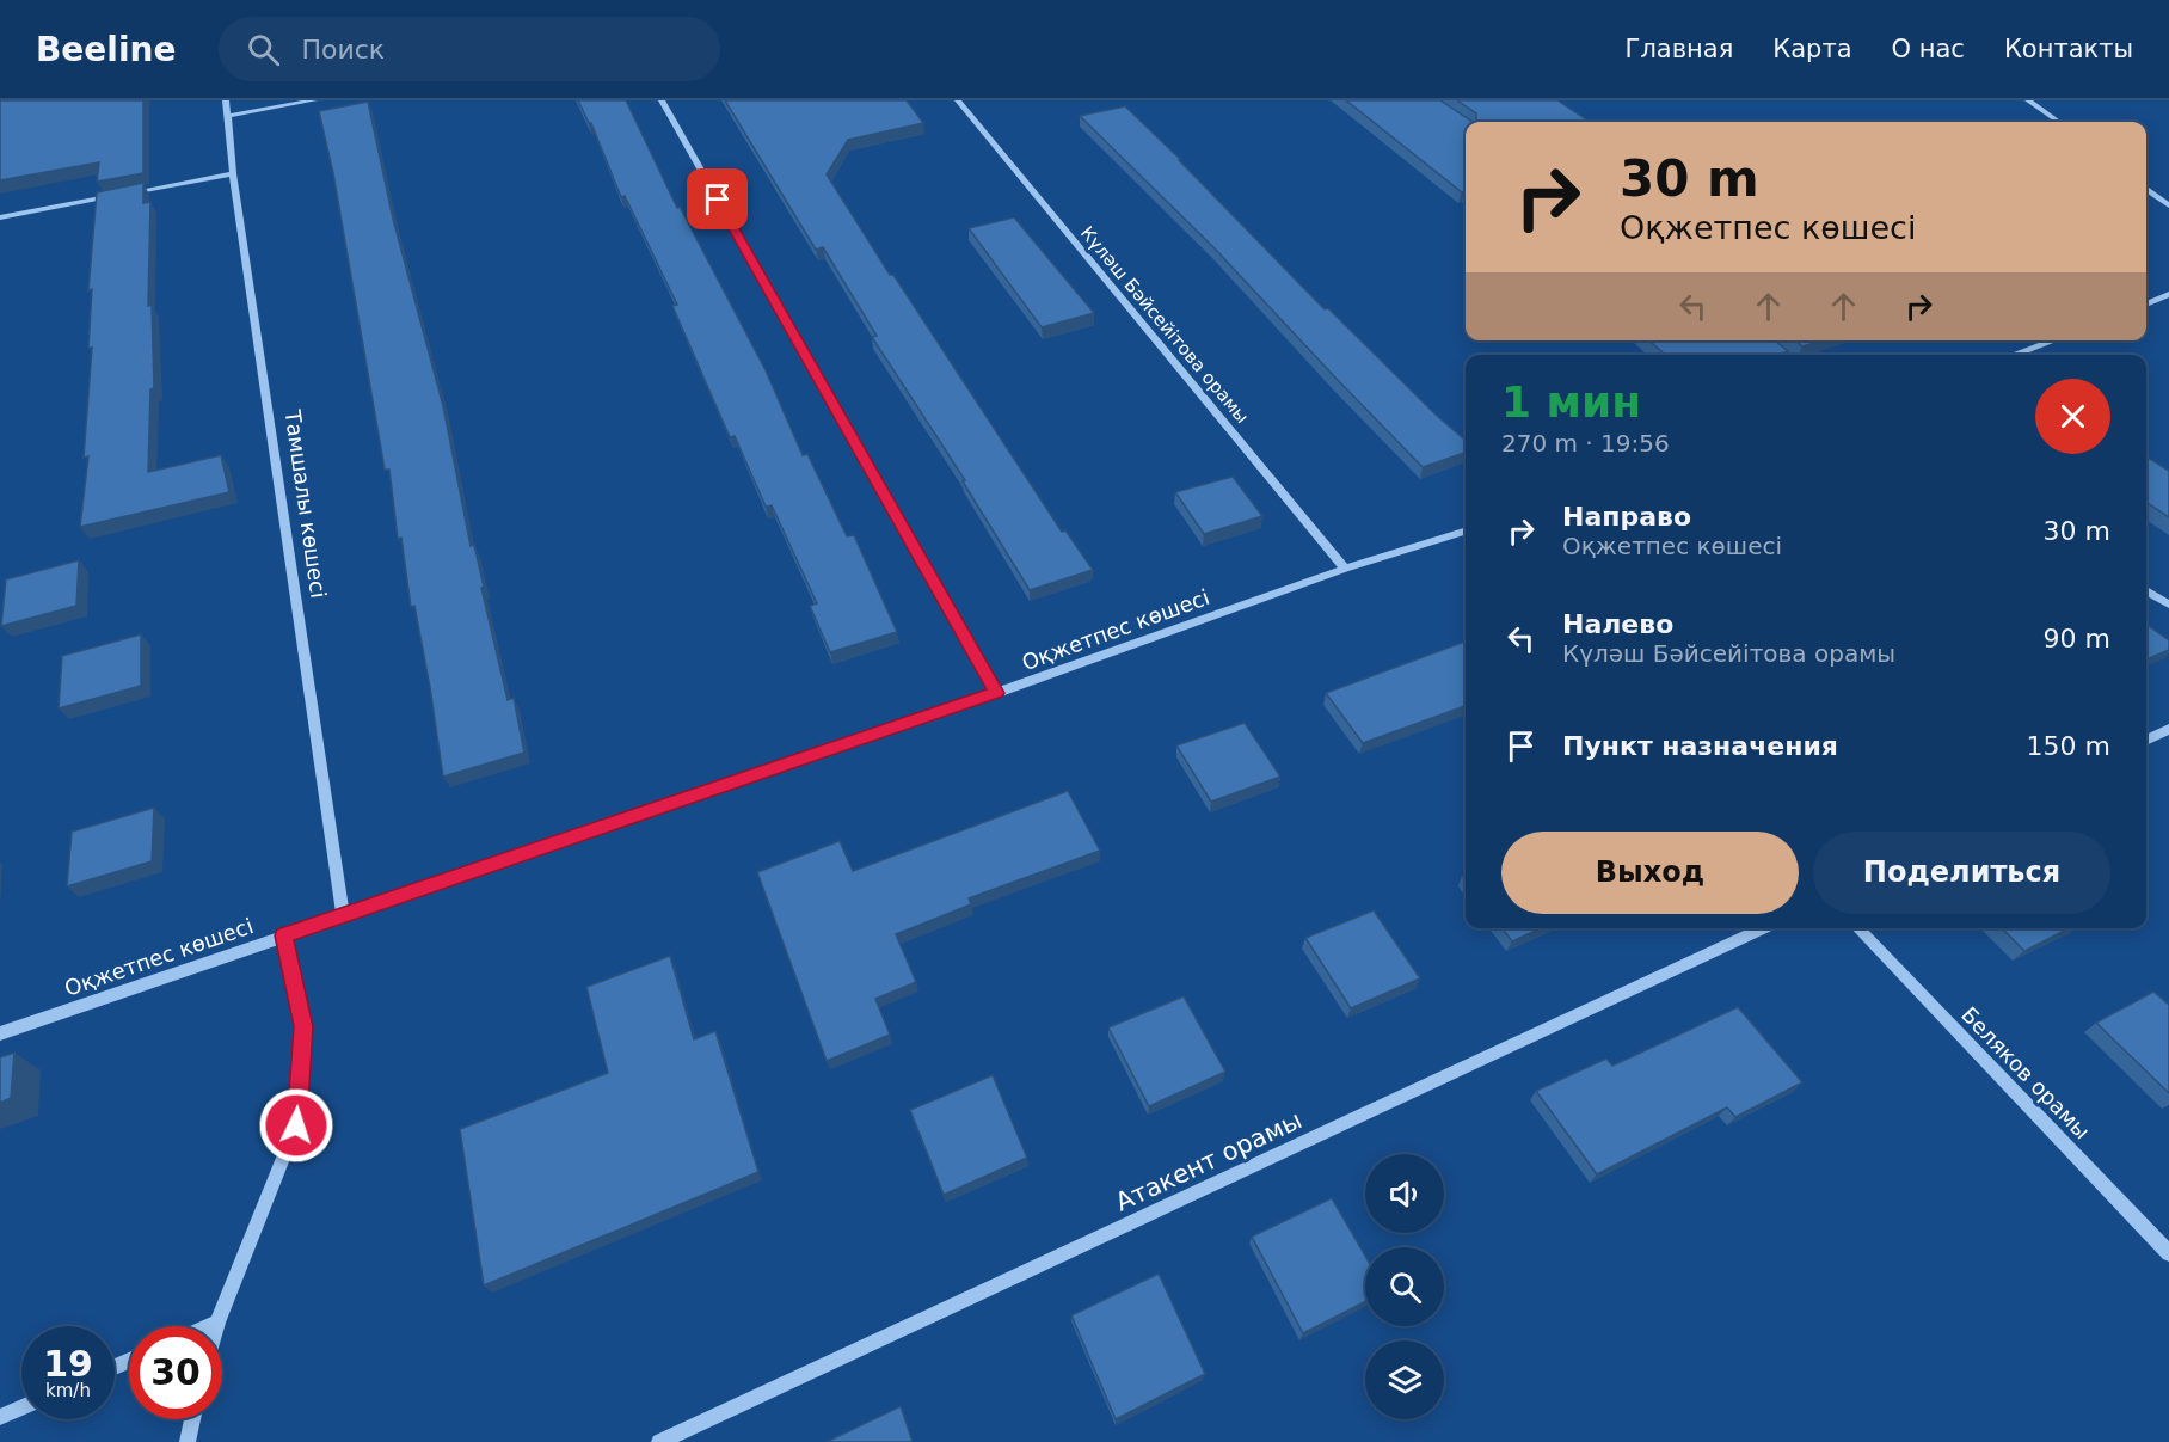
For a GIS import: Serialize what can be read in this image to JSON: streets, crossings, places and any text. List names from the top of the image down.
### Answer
{
  "streets": {
    "street": [
      "Күләш Бәйсейітова орамы",
      "Тамшалы көшесі",
      "Оқжетпес көшесі",
      "Беляков орамы",
      "Атакент орамы"
    ]
  },
  "crossings": [
    ["Күләш Бәйсейітова орамы", "Оқжетпес көшесі"],
    ["Тамшалы көшесі", "Оқжетпес көшесі"]
  ],
  "page": {
    "header": "Beeline",
    "search": "Поиск",
    "nav": [
      "Главная",
      "Карта",
      "О нас",
      "Контакты"
    ],
    "turn": ["30 m", "Оқжетпес көшесі"],
    "heading": ["1 мин", "270 m · 19:56"],
    "list": [
      {
        "name": "Направо",
        "note": "Оқжетпес көшесі",
        "value": "30 m"
      },
      {
        "name": "Налево",
        "note": "Күләш Бәйсейітова орамы",
        "value": "90 m"
      },
      {
        "name": "Пункт назначения",
        "value": "150 m"
      }
    ],
    "buttons": ["Выход", "Поделиться"],
    "speed": "19 km/h",
    "limit": "30"
  }
}
